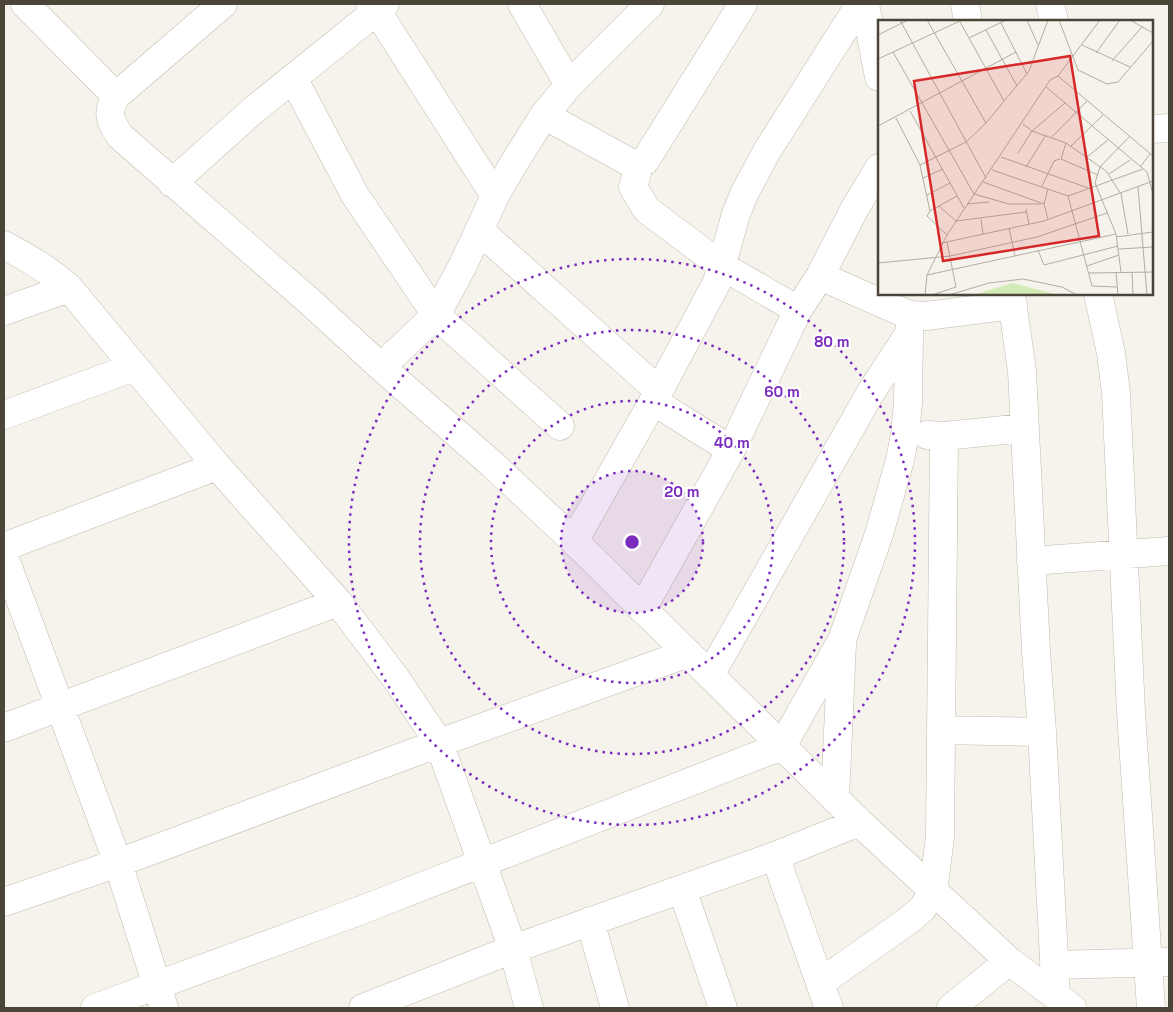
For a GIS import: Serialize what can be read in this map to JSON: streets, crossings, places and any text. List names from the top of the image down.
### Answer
{
  "rings": [
    "80 m",
    "60 m",
    "40 m",
    "20 m"
  ]
}
